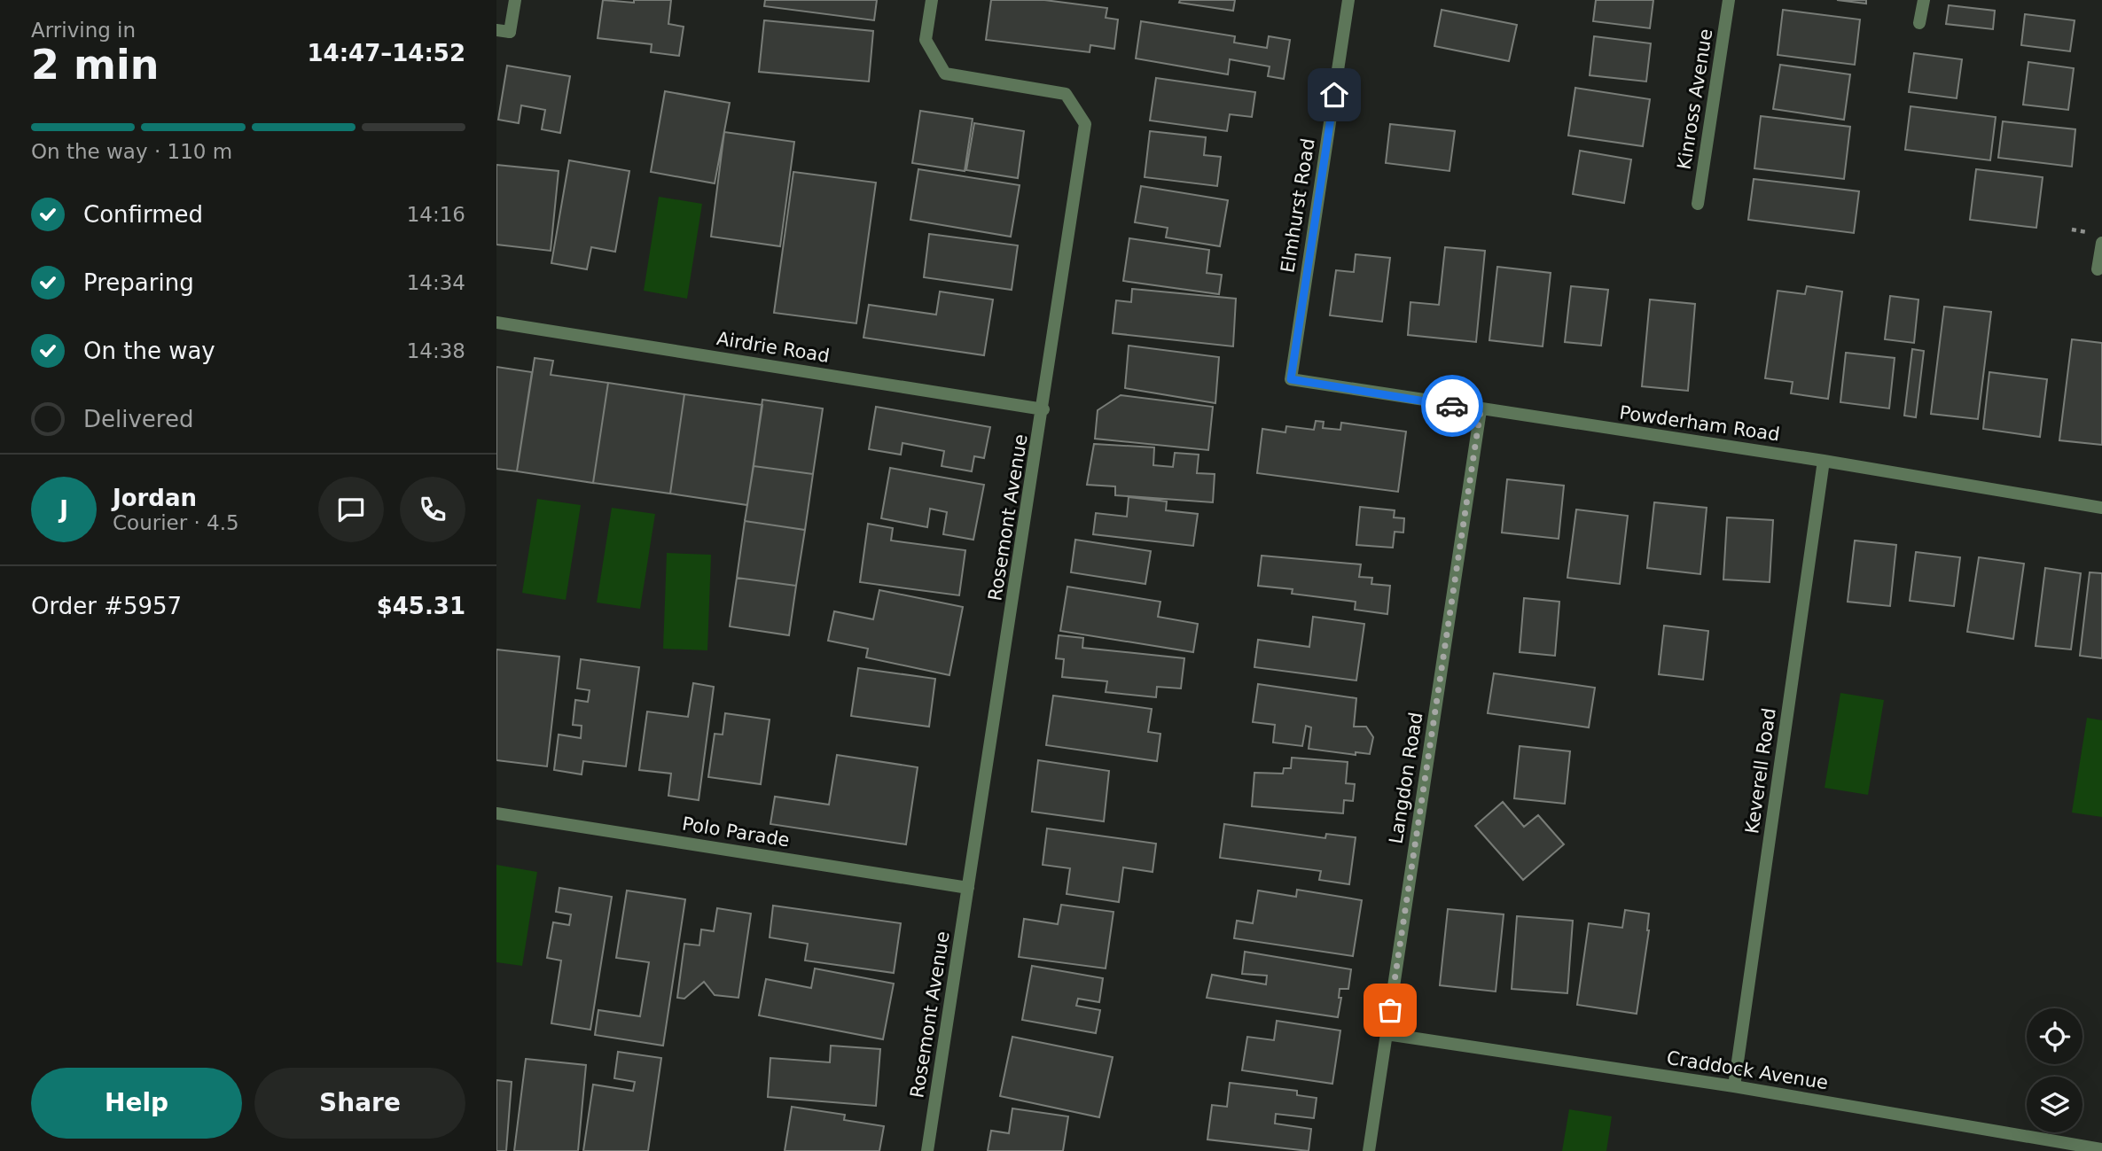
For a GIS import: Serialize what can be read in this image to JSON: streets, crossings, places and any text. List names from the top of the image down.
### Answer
{
  "streets": {
    "street": [
      "Kinross Avenue",
      "Elmhurst Road",
      "Airdrie Road",
      "Powderham Road",
      "Rosemont Avenue",
      "Keverell Road",
      "Langdon Road",
      "Polo Parade",
      "Craddock Avenue"
    ]
  },
  "crossings": [
    ["Elmhurst Road", "Powderham Road"],
    ["Airdrie Road", "Rosemont Avenue"],
    ["Powderham Road", "Keverell Road"],
    ["Powderham Road", "Langdon Road"],
    ["Rosemont Avenue", "Polo Parade"],
    ["Keverell Road", "Craddock Avenue"],
    ["Langdon Road", "Craddock Avenue"]
  ],
  "page": {
    "heading": ["2 min", "Arriving in", "14:47–14:52"],
    "panel": [
      "Jordan",
      "Courier · 4.5",
      "Order #5957",
      "$45.31"
    ],
    "bar": "On the way · 110 m",
    "list": [
      ["Confirmed", "14:16"],
      ["Preparing", "14:34"],
      ["On the way", "14:38"],
      "Delivered"
    ],
    "round": "J",
    "buttons": ["Help", "Share"]
  }
}
